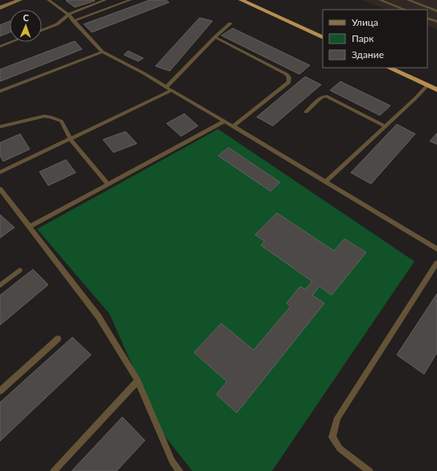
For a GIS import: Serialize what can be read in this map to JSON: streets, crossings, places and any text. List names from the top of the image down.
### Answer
{
  "legend": ["Улица", "Парк", "Здание"],
  "north": "top"
}
